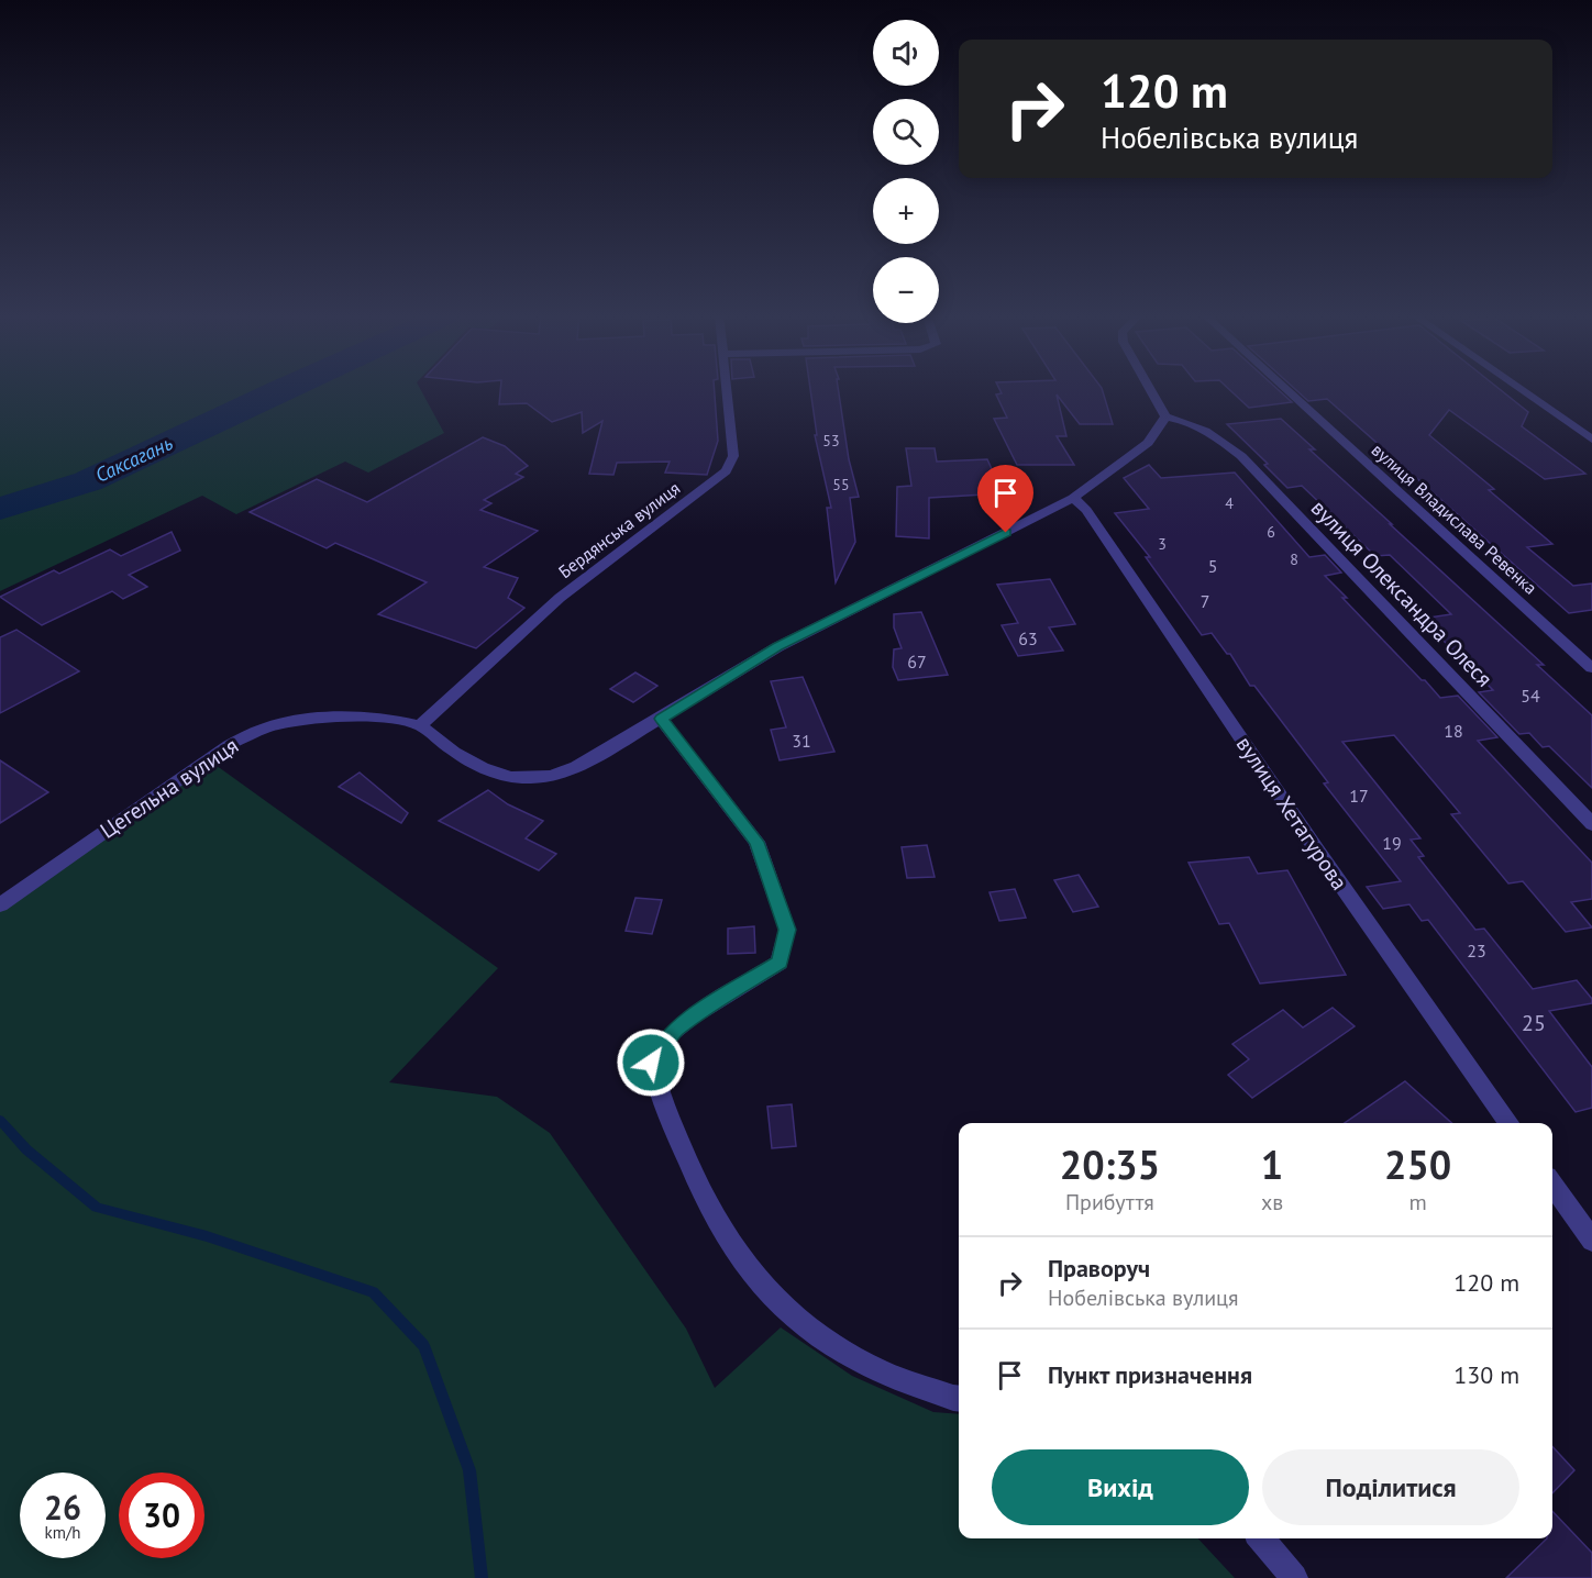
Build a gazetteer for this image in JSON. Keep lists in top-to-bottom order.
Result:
{
  "streets": {
    "street": [
      "вулиця Владислава Ревенка",
      "Бердянська вулиця",
      "вулиця Олександра Олеся",
      "Цегельна вулиця",
      "вулиця Хетагурова"
    ]
  },
  "crossings": [
    ["Бердянська вулиця", "Цегельна вулиця"],
    ["вулиця Олександра Олеся", "Цегельна вулиця"],
    ["Цегельна вулиця", "вулиця Хетагурова"]
  ],
  "water": ["Саксагань"],
  "house_numbers": [
    "53",
    "55",
    "4",
    "6",
    "3",
    "8",
    "5",
    "7",
    "63",
    "67",
    "54",
    "18",
    "31",
    "17",
    "19",
    "23",
    "25"
  ],
  "page": {
    "map_buttons": ["+", "−"],
    "turn": ["120 m", "Нобелівська вулиця"],
    "eta": [
      "20:35",
      "Прибуття",
      "1",
      "хв",
      "250",
      "m"
    ],
    "list": [
      {
        "name": "Праворуч",
        "note": "Нобелівська вулиця",
        "value": "120 m"
      },
      {
        "name": "Пункт призначення",
        "value": "130 m"
      }
    ],
    "buttons": ["Вихід", "Поділитися"],
    "speed": "26 km/h",
    "limit": "30"
  }
}
